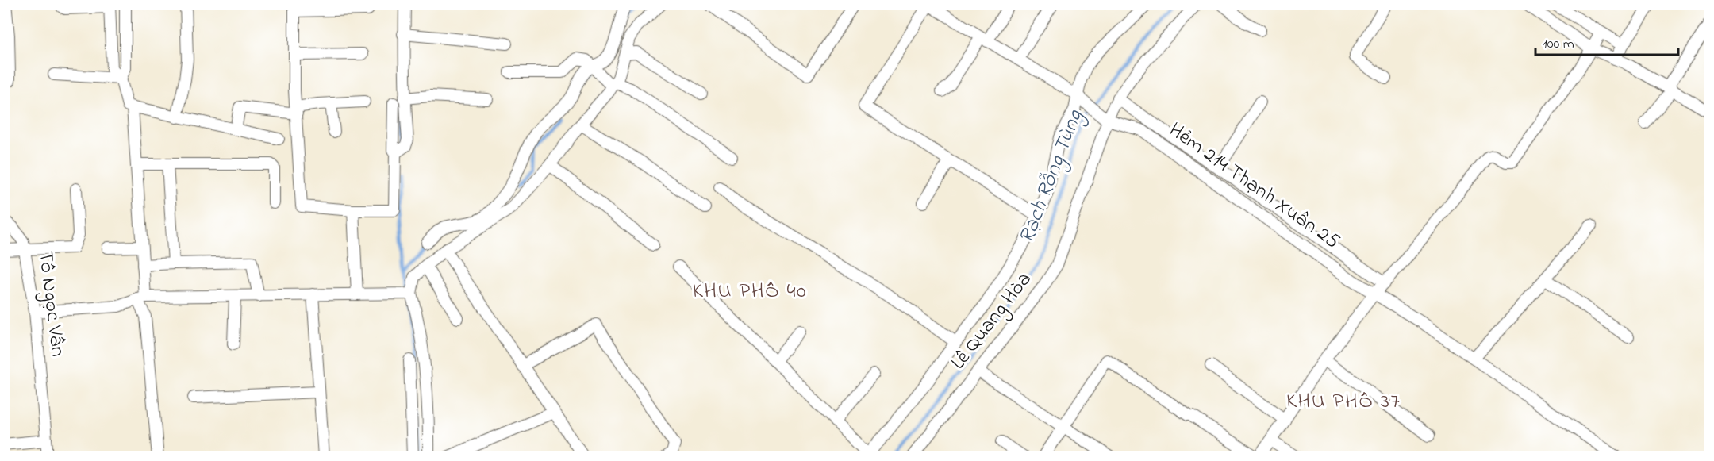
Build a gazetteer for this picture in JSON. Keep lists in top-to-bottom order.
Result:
{
  "streets": {
    "street": ["Hẻm 214 Thạnh Xuân 25", "Tô Ngọc Vân", "Lê Quang Hòa"]
  },
  "crossings": [
    ["Hẻm 214 Thạnh Xuân 25", "Lê Quang Hòa"]
  ],
  "districts": ["KHU PHỐ 40", "KHU PHỐ 37"],
  "water": ["Rạch Rỗng Tùng"],
  "scale_bar": "100 m"
}
